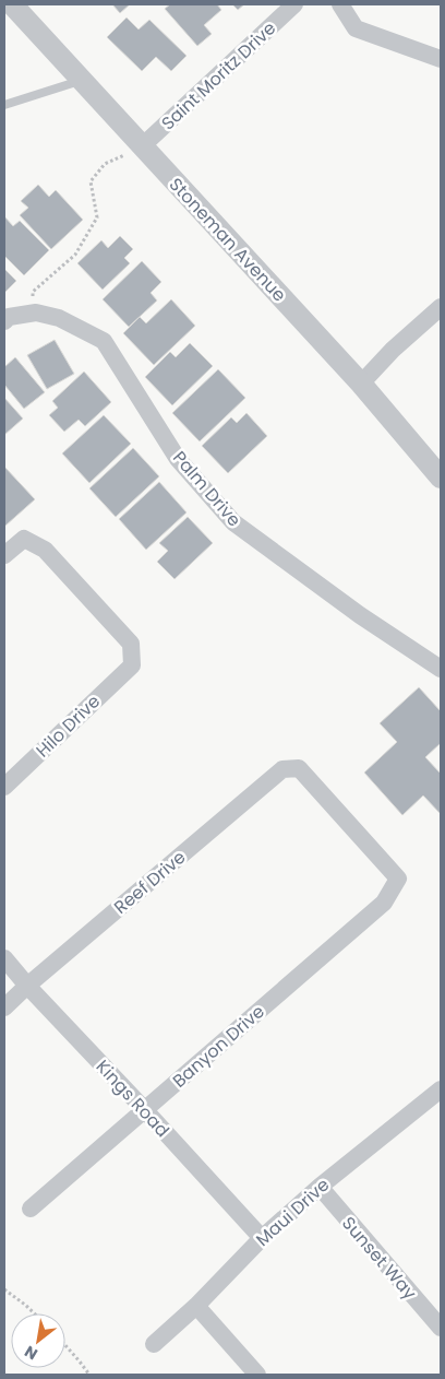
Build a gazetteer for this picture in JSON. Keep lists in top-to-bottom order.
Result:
{
  "streets": {
    "street": [
      "Saint Moritz Drive",
      "Stoneman Avenue",
      "Palm Drive",
      "Hilo Drive",
      "Reef Drive",
      "Banyon Drive",
      "Kings Road",
      "Maui Drive",
      "Sunset Way"
    ]
  },
  "crossings": [
    ["Saint Moritz Drive", "Stoneman Avenue"],
    ["Reef Drive", "Banyon Drive"],
    ["Reef Drive", "Kings Road"],
    ["Banyon Drive", "Kings Road"],
    ["Kings Road", "Maui Drive"],
    ["Maui Drive", "Sunset Way"]
  ],
  "north": "bottom left"
}
